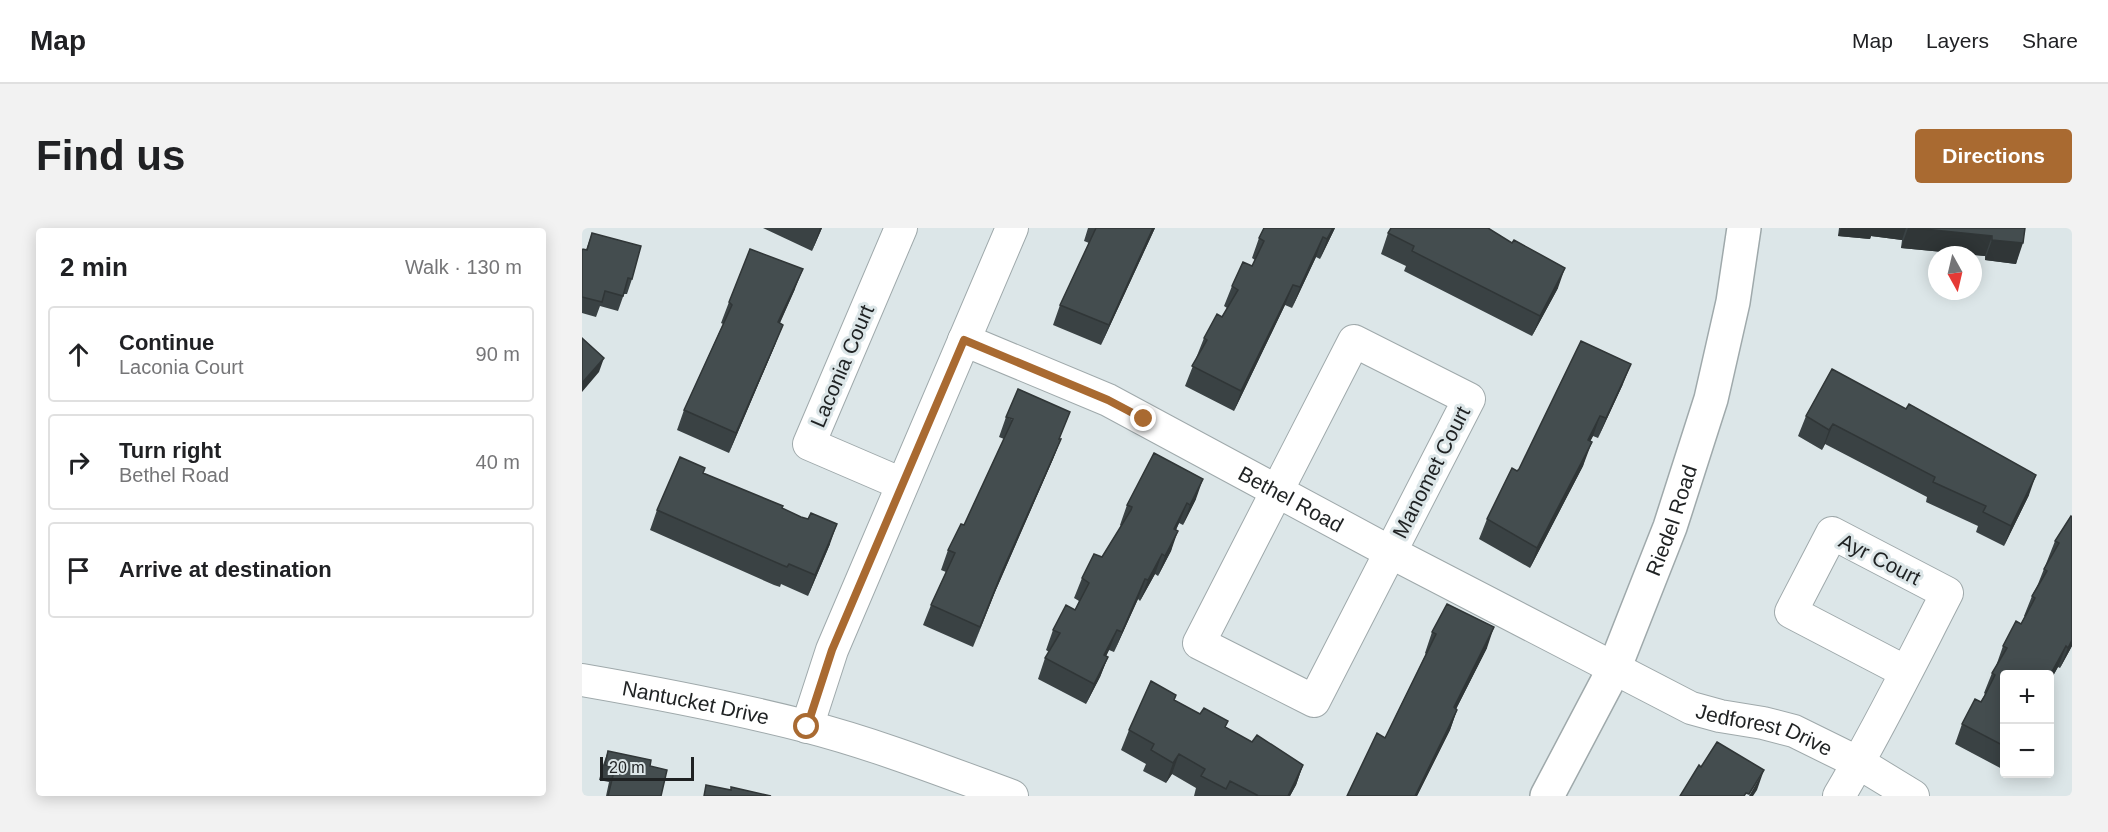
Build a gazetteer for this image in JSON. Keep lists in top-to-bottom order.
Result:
{
  "streets": {
    "street": [
      "Laconia Court",
      "Manomet Court",
      "Bethel Road",
      "Riedel Road",
      "Ayr Court",
      "Nantucket Drive",
      "Jedforest Drive"
    ]
  },
  "crossings": [
    ["Manomet Court", "Bethel Road"],
    ["Bethel Road", "Riedel Road"],
    ["Bethel Road", "Jedforest Drive"],
    ["Riedel Road", "Jedforest Drive"],
    ["Ayr Court", "Jedforest Drive"]
  ],
  "scale_bar": "20 m",
  "north": "bottom",
  "page": {
    "header": "Map",
    "nav": ["Map", "Layers", "Share"],
    "buttons": "Directions",
    "title": "Find us",
    "heading": ["2 min", "Walk · 130 m"],
    "list": [
      ["Continue", "Laconia Court", "90 m"],
      ["Turn right", "Bethel Road", "40 m"],
      "Arrive at destination"
    ],
    "map_buttons": ["+", "−"],
    "scale": "20 m"
  }
}
